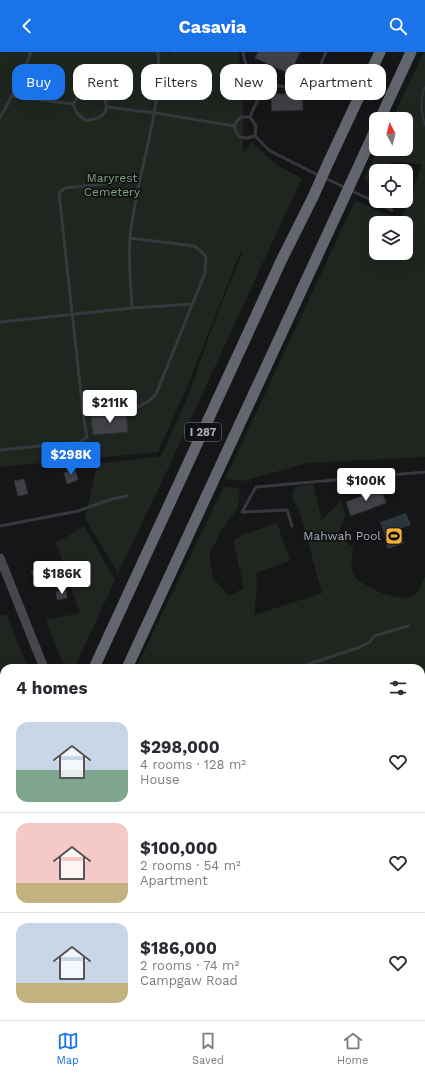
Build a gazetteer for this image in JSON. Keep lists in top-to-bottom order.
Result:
{
  "streets": {
    "highway": ["I 287"]
  },
  "parks": ["Maryrest Cemetery"],
  "places": {
    "sports": ["Mahwah Pool"]
  },
  "north": "top",
  "page": {
    "header": "Casavia",
    "chip": [
      "Buy",
      "Rent",
      "Filters",
      "New",
      "Apartment"
    ],
    "price": [
      "$211K",
      "$298K",
      "$100K",
      "$186K"
    ],
    "heading": "4 homes",
    "list": [
      {
        "name": "$298,000",
        "note": "4 rooms · 128 m² · House"
      },
      {
        "name": "$100,000",
        "note": "2 rooms · 54 m² · Apartment"
      },
      {
        "name": "$186,000",
        "note": "2 rooms · 74 m² · Campgaw Road"
      }
    ],
    "tabs": ["Map", "Saved", "Home"]
  }
}
